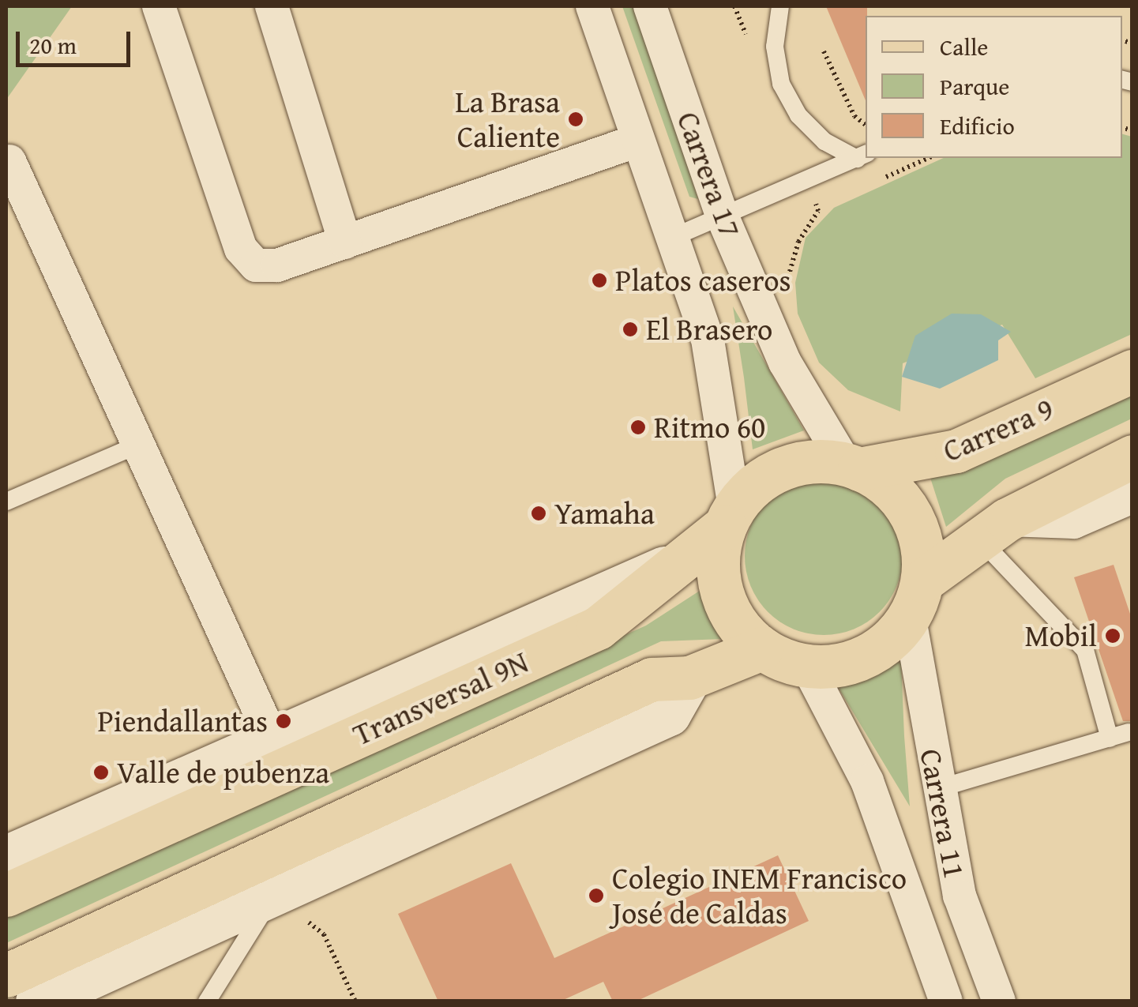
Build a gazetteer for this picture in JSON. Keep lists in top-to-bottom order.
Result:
{
  "streets": {
    "main road": ["Carrera 9", "Transversal 9N"],
    "street": ["Carrera 17", "Carrera 11"]
  },
  "crossings": [
    ["Carrera 17", "Carrera 9"],
    ["Carrera 17", "Transversal 9N"],
    ["Carrera 17", "Carrera 11"],
    ["Carrera 9", "Transversal 9N"],
    ["Carrera 9", "Carrera 11"],
    ["Transversal 9N", "Carrera 11"]
  ],
  "places": [
    "La Brasa Caliente",
    "Platos caseros",
    "El Brasero",
    "Ritmo 60",
    "Yamaha",
    "Mobil",
    "Piendallantas",
    "Valle de pubenza",
    "Colegio INEM Francisco José de Caldas"
  ],
  "legend": ["Calle", "Parque", "Edificio"],
  "scale_bar": "20 m"
}
